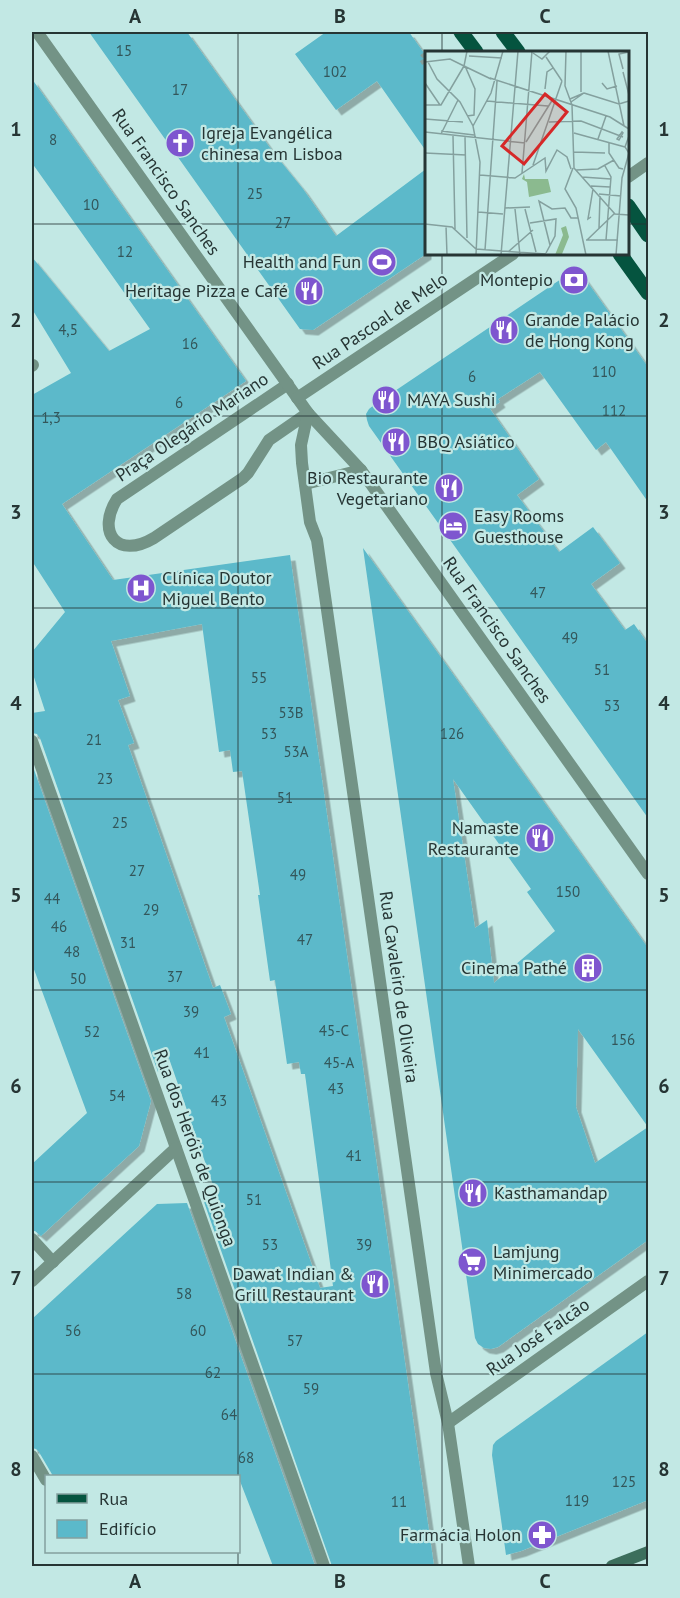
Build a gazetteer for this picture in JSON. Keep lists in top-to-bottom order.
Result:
{
  "streets": {
    "street": [
      "Rua Francisco Sanches",
      "Rua Pascoal de Melo",
      "Praça Olegário Mariano",
      "Rua Cavaleiro de Oliveira",
      "Rua dos Heróis de Quionga",
      "Rua José Falcão"
    ]
  },
  "crossings": [
    ["Rua Francisco Sanches", "Rua Pascoal de Melo"],
    ["Rua Francisco Sanches", "Praça Olegário Mariano"],
    ["Rua Francisco Sanches", "Rua Cavaleiro de Oliveira"],
    ["Praça Olegário Mariano", "Rua Cavaleiro de Oliveira"],
    ["Rua Cavaleiro de Oliveira", "Rua José Falcão"]
  ],
  "places": {
    "church": ["Igreja Evangélica chinesa em Lisboa"],
    "sports": ["Health and Fun"],
    "bank": ["Montepio"],
    "restaurant": [
      "Heritage Pizza e Café",
      "Grande Palácio de Hong Kong",
      "MAYA Sushi",
      "BBQ Asiático",
      "Bio Restaurante Vegetariano",
      "Namaste Restaurante",
      "Kasthamandap",
      "Dawat Indian & Grill Restaurant"
    ],
    "hotel": ["Easy Rooms Guesthouse"],
    "hospital": ["Clínica Doutor Miguel Bento"],
    "building": ["Cinema Pathé"],
    "supermarket": ["Lamjung Minimercado"],
    "pharmacy": ["Farmácia Holon"]
  },
  "house_numbers": [
    "15",
    "102",
    "17",
    "8",
    "25",
    "10",
    "27",
    "12",
    "4,5",
    "16",
    "110",
    "6",
    "6",
    "112",
    "1,3",
    "47",
    "49",
    "51",
    "55",
    "53",
    "53B",
    "53",
    "126",
    "21",
    "53A",
    "23",
    "51",
    "25",
    "27",
    "49",
    "150",
    "44",
    "29",
    "46",
    "47",
    "31",
    "48",
    "37",
    "50",
    "39",
    "45-C",
    "52",
    "156",
    "41",
    "45-A",
    "43",
    "54",
    "43",
    "41",
    "51",
    "53",
    "39",
    "58",
    "56",
    "60",
    "57",
    "62",
    "59",
    "64",
    "68",
    "125",
    "119",
    "11"
  ],
  "legend": ["Rua", "Edifício"],
  "grid": {
    "columns": ["A", "B", "C"],
    "rows": [
      "1",
      "2",
      "3",
      "4",
      "5",
      "6",
      "7",
      "8"
    ]
  }
}
